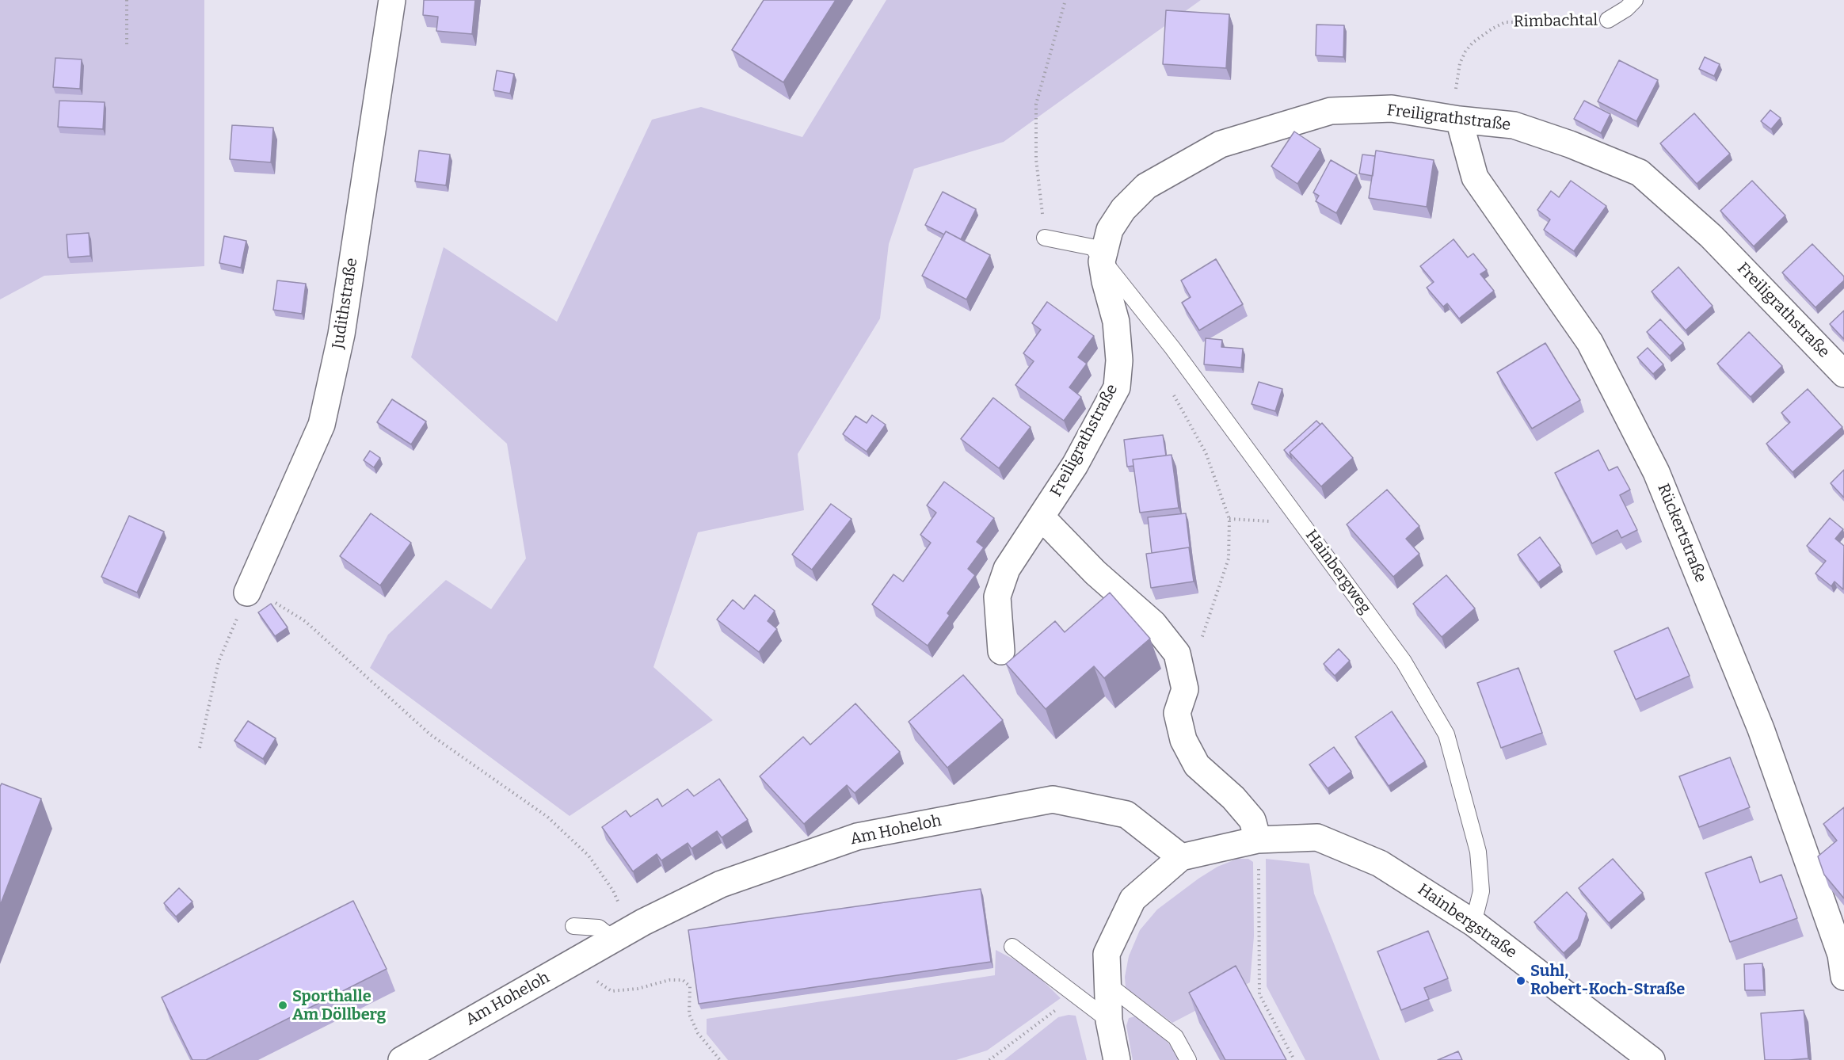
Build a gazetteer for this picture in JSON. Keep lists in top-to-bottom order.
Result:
{
  "streets": {
    "street": [
      "Freiligrathstraße",
      "Judithstraße",
      "Rückertstraße",
      "Am Hoheloh",
      "Hainbergstraße"
    ],
    "lane": ["Rimbachtal", "Hainbergweg"]
  },
  "crossings": [
    ["Rimbachtal", "Freiligrathstraße"],
    ["Rimbachtal", "Rückertstraße"],
    ["Freiligrathstraße", "Rückertstraße"],
    ["Freiligrathstraße", "Hainbergweg"],
    ["Hainbergweg", "Hainbergstraße"],
    ["Am Hoheloh", "Hainbergstraße"]
  ],
  "places": ["Suhl, Robert-Koch-Straße", "Sporthalle Am Döllberg"]
}
